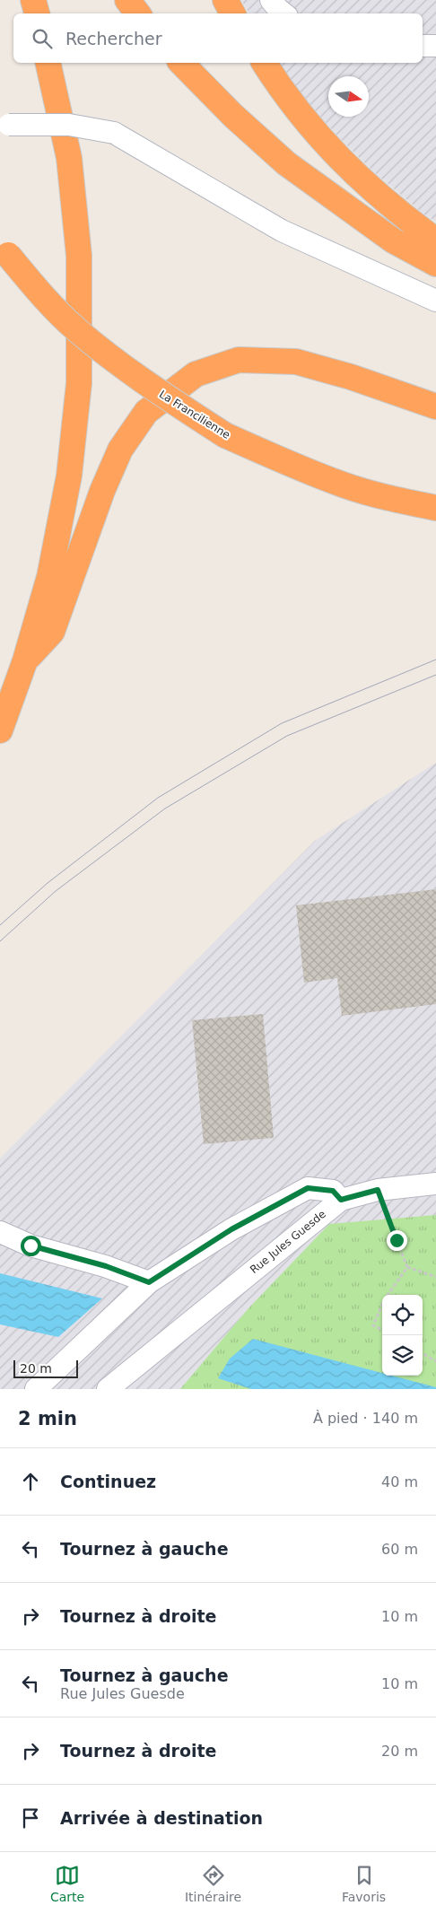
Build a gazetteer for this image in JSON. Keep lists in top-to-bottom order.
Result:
{
  "streets": {
    "highway": ["La Francilienne"],
    "street": ["Rue Jules Guesde"]
  },
  "scale_bar": "20 m",
  "north": "right",
  "page": {
    "search": "Rechercher",
    "scale": "20 m",
    "heading": ["2 min", "À pied · 140 m"],
    "list": [
      ["Continuez", "40 m"],
      ["Tournez à gauche", "60 m"],
      ["Tournez à droite", "10 m"],
      ["Tournez à gauche", "Rue Jules Guesde", "10 m"],
      ["Tournez à droite", "20 m"],
      "Arrivée à destination"
    ],
    "nav": ["Carte", "Itinéraire", "Favoris"]
  }
}
